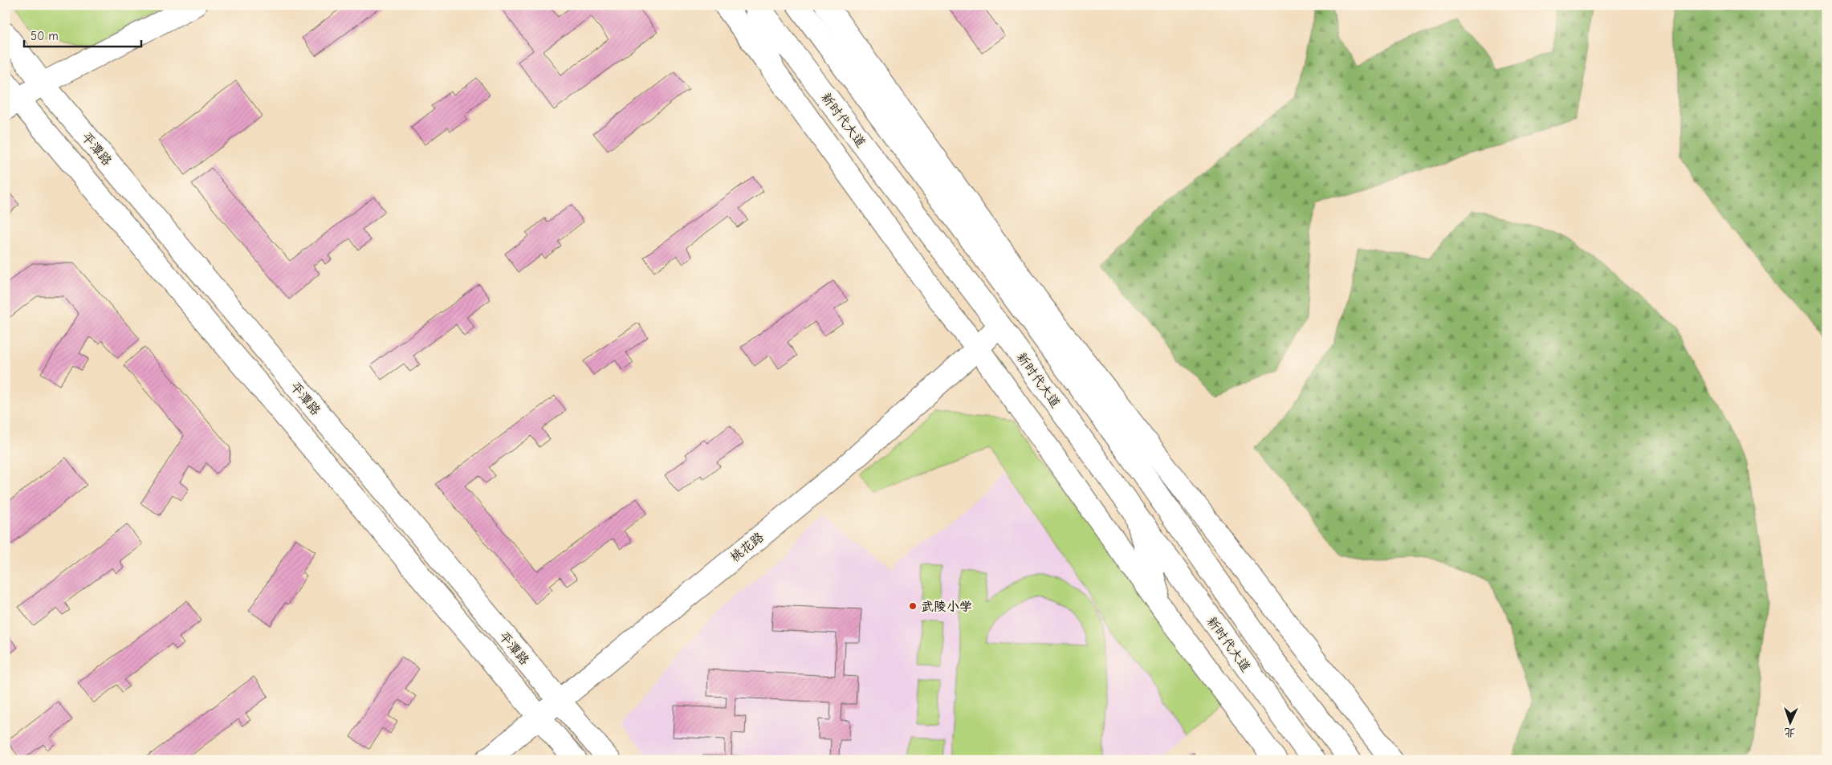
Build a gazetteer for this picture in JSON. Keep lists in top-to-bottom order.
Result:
{
  "streets": {
    "street": ["新时代大道", "平潭路", "桃花路"]
  },
  "crossings": [
    ["新时代大道", "桃花路"],
    ["平潭路", "桃花路"]
  ],
  "places": ["武陵小学"],
  "scale_bar": "50 m",
  "north": "bottom"
}
